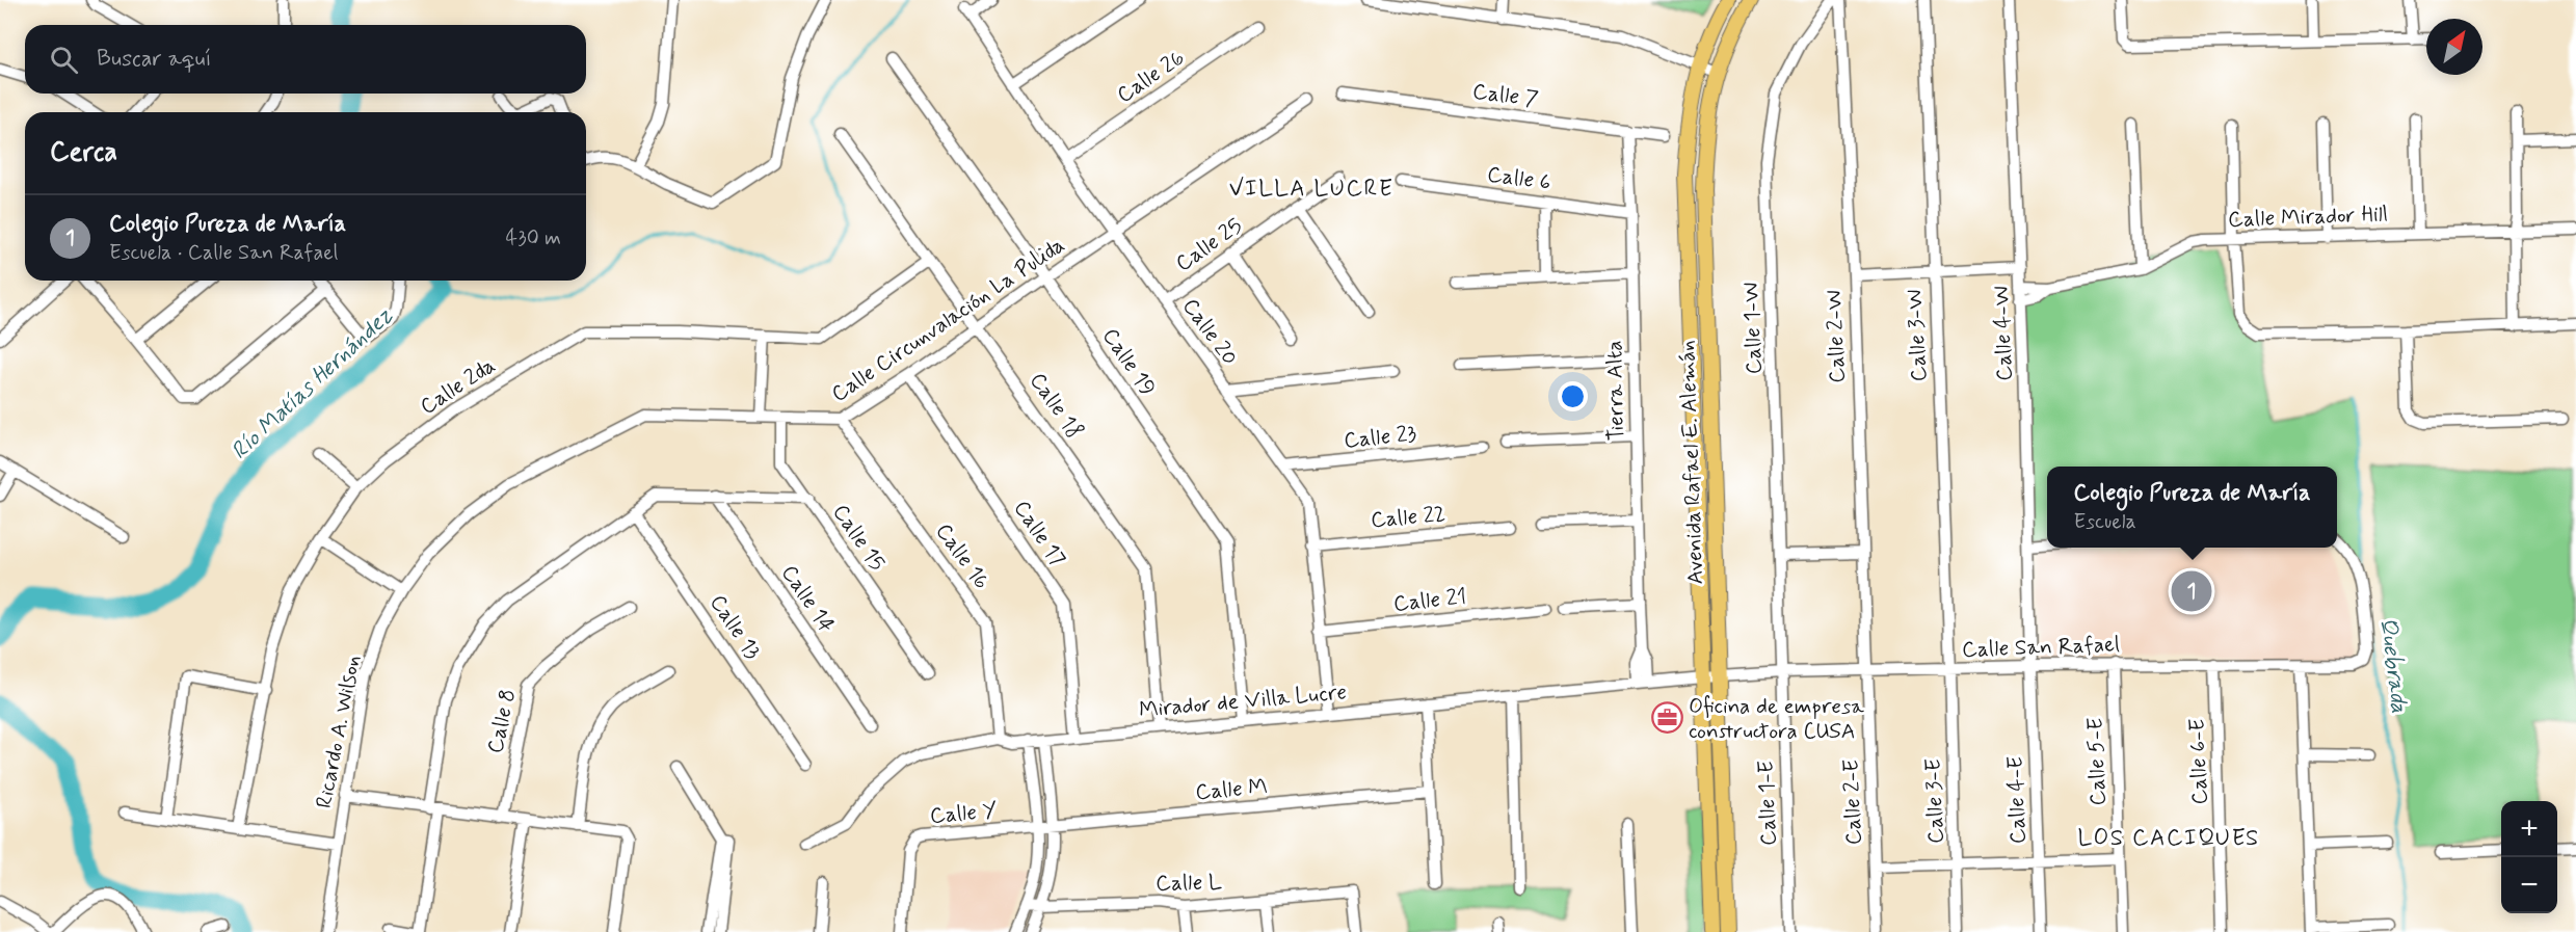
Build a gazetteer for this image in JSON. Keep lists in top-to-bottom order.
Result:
{
  "streets": {
    "main road": ["Avenida Rafael E. Alemán"],
    "street": [
      "Calle 26",
      "Calle 7",
      "Calle 6",
      "Calle Mirador Hill",
      "Calle 25",
      "Calle Circunvalación La Pulida",
      "Calle 1-W",
      "Calle 20",
      "Calle 4-W",
      "Calle 3-W",
      "Calle 2-W",
      "Calle 19",
      "Calle 2da",
      "Tierra Alta",
      "Calle 18",
      "Calle 23",
      "Calle 22",
      "Calle 17",
      "Calle 15",
      "Calle 16",
      "Calle 14",
      "Calle 21",
      "Calle 13",
      "Calle San Rafael",
      "Mirador de Villa Lucre",
      "Calle 8",
      "Ricardo A. Wilson",
      "Calle 5-E",
      "Calle 6-E",
      "Calle M",
      "Calle 4-E",
      "Calle 3-E",
      "Calle 2-E",
      "Calle 1-E",
      "Calle Y",
      "Calle L"
    ]
  },
  "crossings": [
    ["Calle 26", "Calle 20"],
    ["Calle 7", "Tierra Alta"],
    ["Calle 6", "Tierra Alta"],
    ["Calle Mirador Hill", "Calle 4-W"],
    ["Calle 25", "Calle 20"],
    ["Calle Circunvalación La Pulida", "Calle 20"],
    ["Calle Circunvalación La Pulida", "Calle 19"],
    ["Calle Circunvalación La Pulida", "Calle 18"],
    ["Calle Circunvalación La Pulida", "Calle 17"],
    ["Calle Circunvalación La Pulida", "Calle 15"],
    ["Calle Circunvalación La Pulida", "Calle 16"],
    ["Calle Circunvalación La Pulida", "Ricardo A. Wilson"],
    ["Calle 1-W", "Calle San Rafael"],
    ["Calle 1-W", "Calle 1-E"],
    ["Calle 20", "Calle 23"],
    ["Calle 20", "Calle 22"],
    ["Calle 20", "Calle 21"],
    ["Calle 20", "Mirador de Villa Lucre"],
    ["Calle 4-W", "Calle San Rafael"],
    ["Calle 4-W", "Calle 4-E"],
    ["Calle 3-W", "Calle San Rafael"],
    ["Calle 3-W", "Calle 3-E"],
    ["Calle 2-W", "Calle San Rafael"],
    ["Calle 2-W", "Calle 2-E"],
    ["Calle 19", "Mirador de Villa Lucre"],
    ["Calle 2da", "Calle 18"],
    ["Tierra Alta", "Mirador de Villa Lucre"],
    ["Calle 18", "Mirador de Villa Lucre"],
    ["Avenida Rafael E. Alemán", "Calle San Rafael"],
    ["Avenida Rafael E. Alemán", "Mirador de Villa Lucre"],
    ["Calle 17", "Mirador de Villa Lucre"],
    ["Calle 16", "Mirador de Villa Lucre"],
    ["Calle San Rafael", "Mirador de Villa Lucre"],
    ["Calle San Rafael", "Calle 5-E"],
    ["Calle San Rafael", "Calle 6-E"],
    ["Calle San Rafael", "Calle 4-E"],
    ["Calle San Rafael", "Calle 3-E"],
    ["Calle San Rafael", "Calle 2-E"],
    ["Calle San Rafael", "Calle 1-E"],
    ["Calle M", "Calle Y"]
  ],
  "districts": ["VILLA LUCRE", "LOS CACIQUES"],
  "water": ["Río Matías Hernández", "Quebrada"],
  "places": {
    "office": ["Oficina de empresa constructora CUSA"]
  },
  "north": "top right",
  "page": {
    "search": "Buscar aquí",
    "heading": "Cerca",
    "list": [
      {
        "mark": "1",
        "name": "Colegio Pureza de María",
        "note": "Escuela · Calle San Rafael",
        "value": "430 m"
      }
    ],
    "popup": ["Colegio Pureza de María", "Escuela"],
    "pins": "1",
    "map_buttons": ["+", "−"]
  }
}
